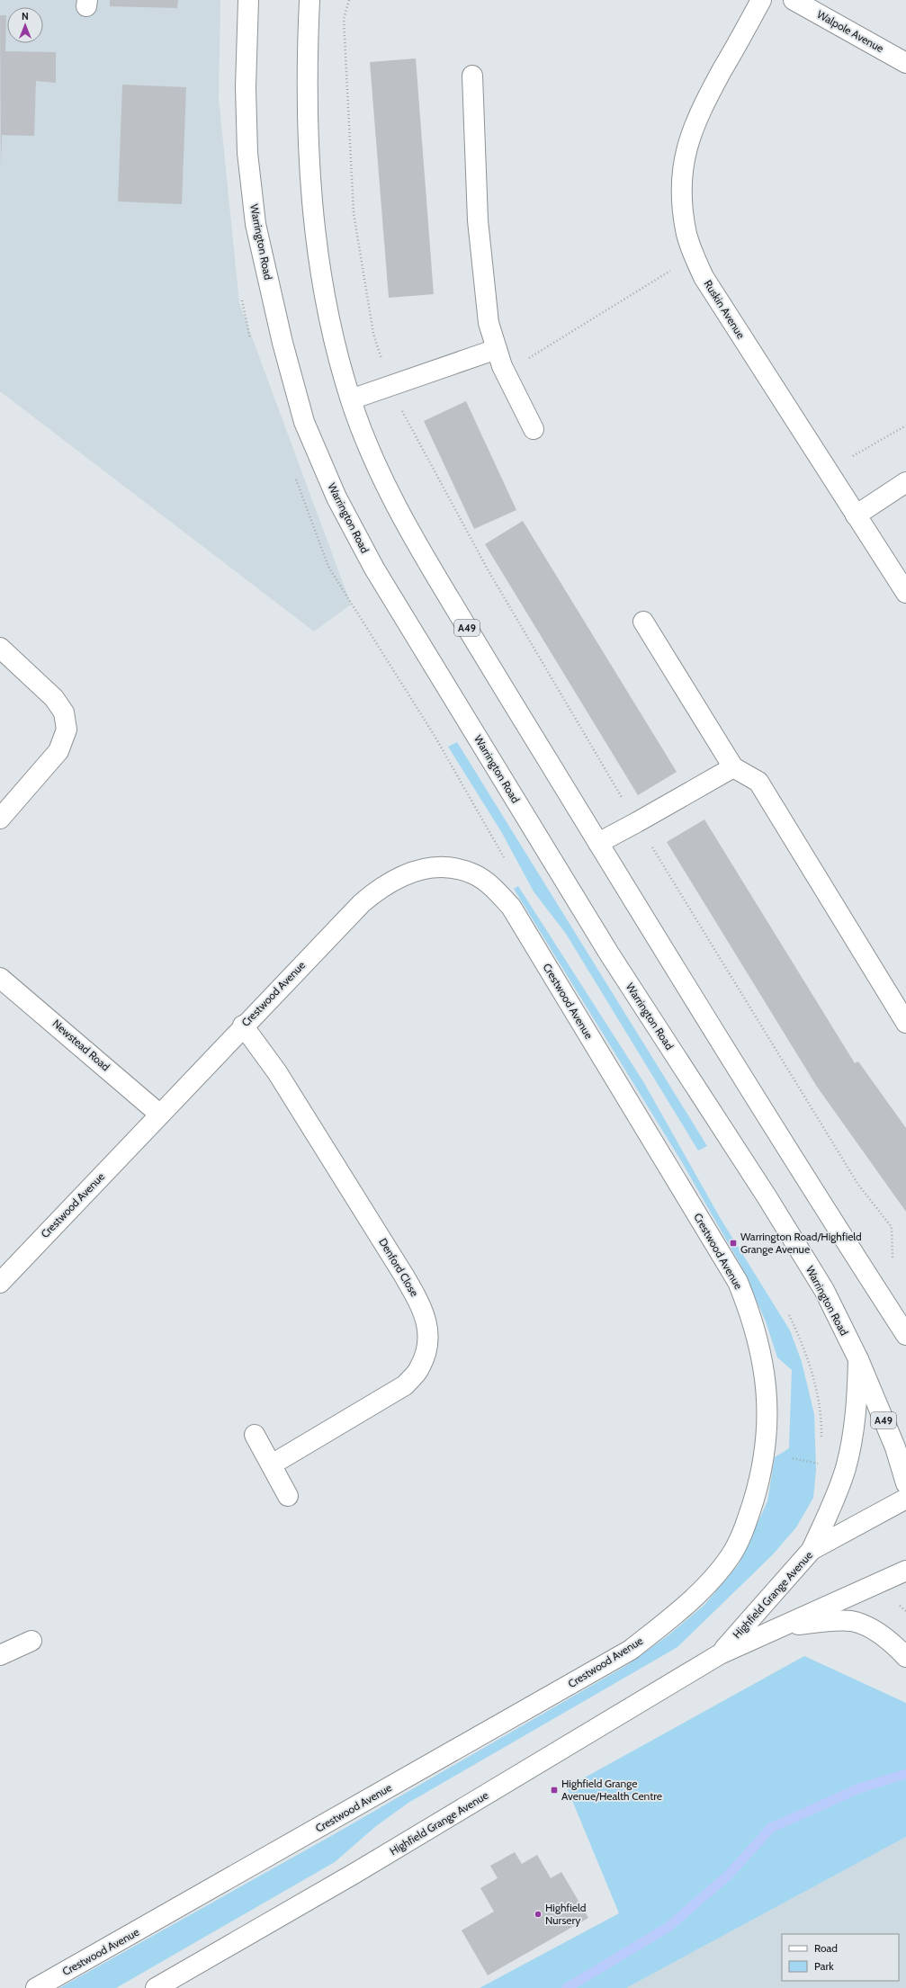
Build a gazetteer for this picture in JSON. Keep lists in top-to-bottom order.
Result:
{
  "streets": {
    "main road": [
      "Walpole Avenue",
      "Warrington Road",
      "Ruskin Avenue",
      "A49",
      "Crestwood Avenue",
      "Newstead Road",
      "Denford Close",
      "Highfield Grange Avenue"
    ]
  },
  "crossings": [
    ["Crestwood Avenue", "Newstead Road"],
    ["Crestwood Avenue", "Denford Close"]
  ],
  "places": {
    "transit": ["Warrington Road/Highfield Grange Avenue", "Highfield Grange Avenue/Health Centre"],
    "other": ["Highfield Nursery"]
  },
  "legend": ["Road", "Park"],
  "north": "top"
}
